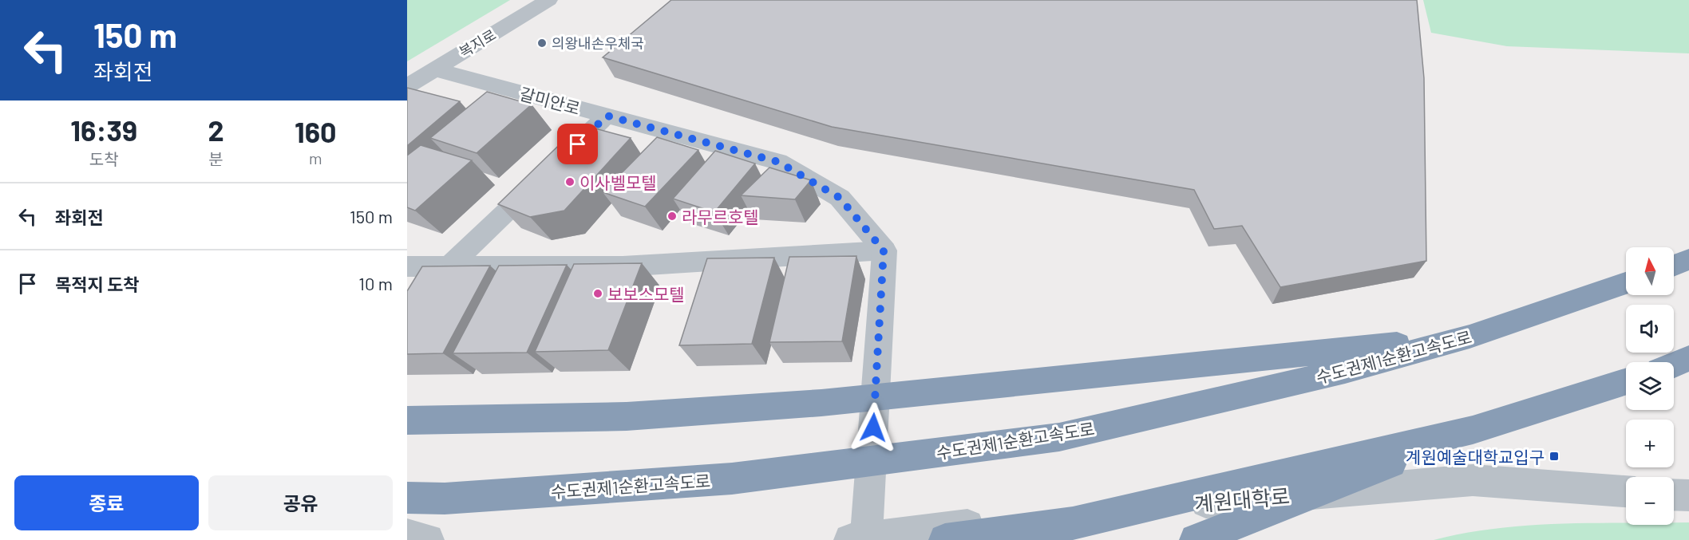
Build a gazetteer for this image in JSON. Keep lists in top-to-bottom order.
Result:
{
  "streets": {
    "highway": ["수도권제1순환고속도로"],
    "street": ["복지로", "갈미안로", "계원대학로"]
  },
  "crossings": [
    ["복지로", "갈미안로"]
  ],
  "places": {
    "other": [
      "의왕내손우체국",
      "이사벨모텔",
      "라무르호텔",
      "보보스모텔"
    ],
    "transit": ["계원예술대학교입구"]
  },
  "north": "top",
  "page": {
    "turn": ["150 m", "좌회전"],
    "eta": [
      "16:39",
      "도착",
      "2",
      "분",
      "160",
      "m"
    ],
    "list": [
      {
        "name": "좌회전",
        "value": "150 m"
      },
      {
        "name": "목적지 도착",
        "value": "10 m"
      }
    ],
    "map_buttons": ["+", "−"],
    "buttons": ["종료", "공유"]
  }
}
